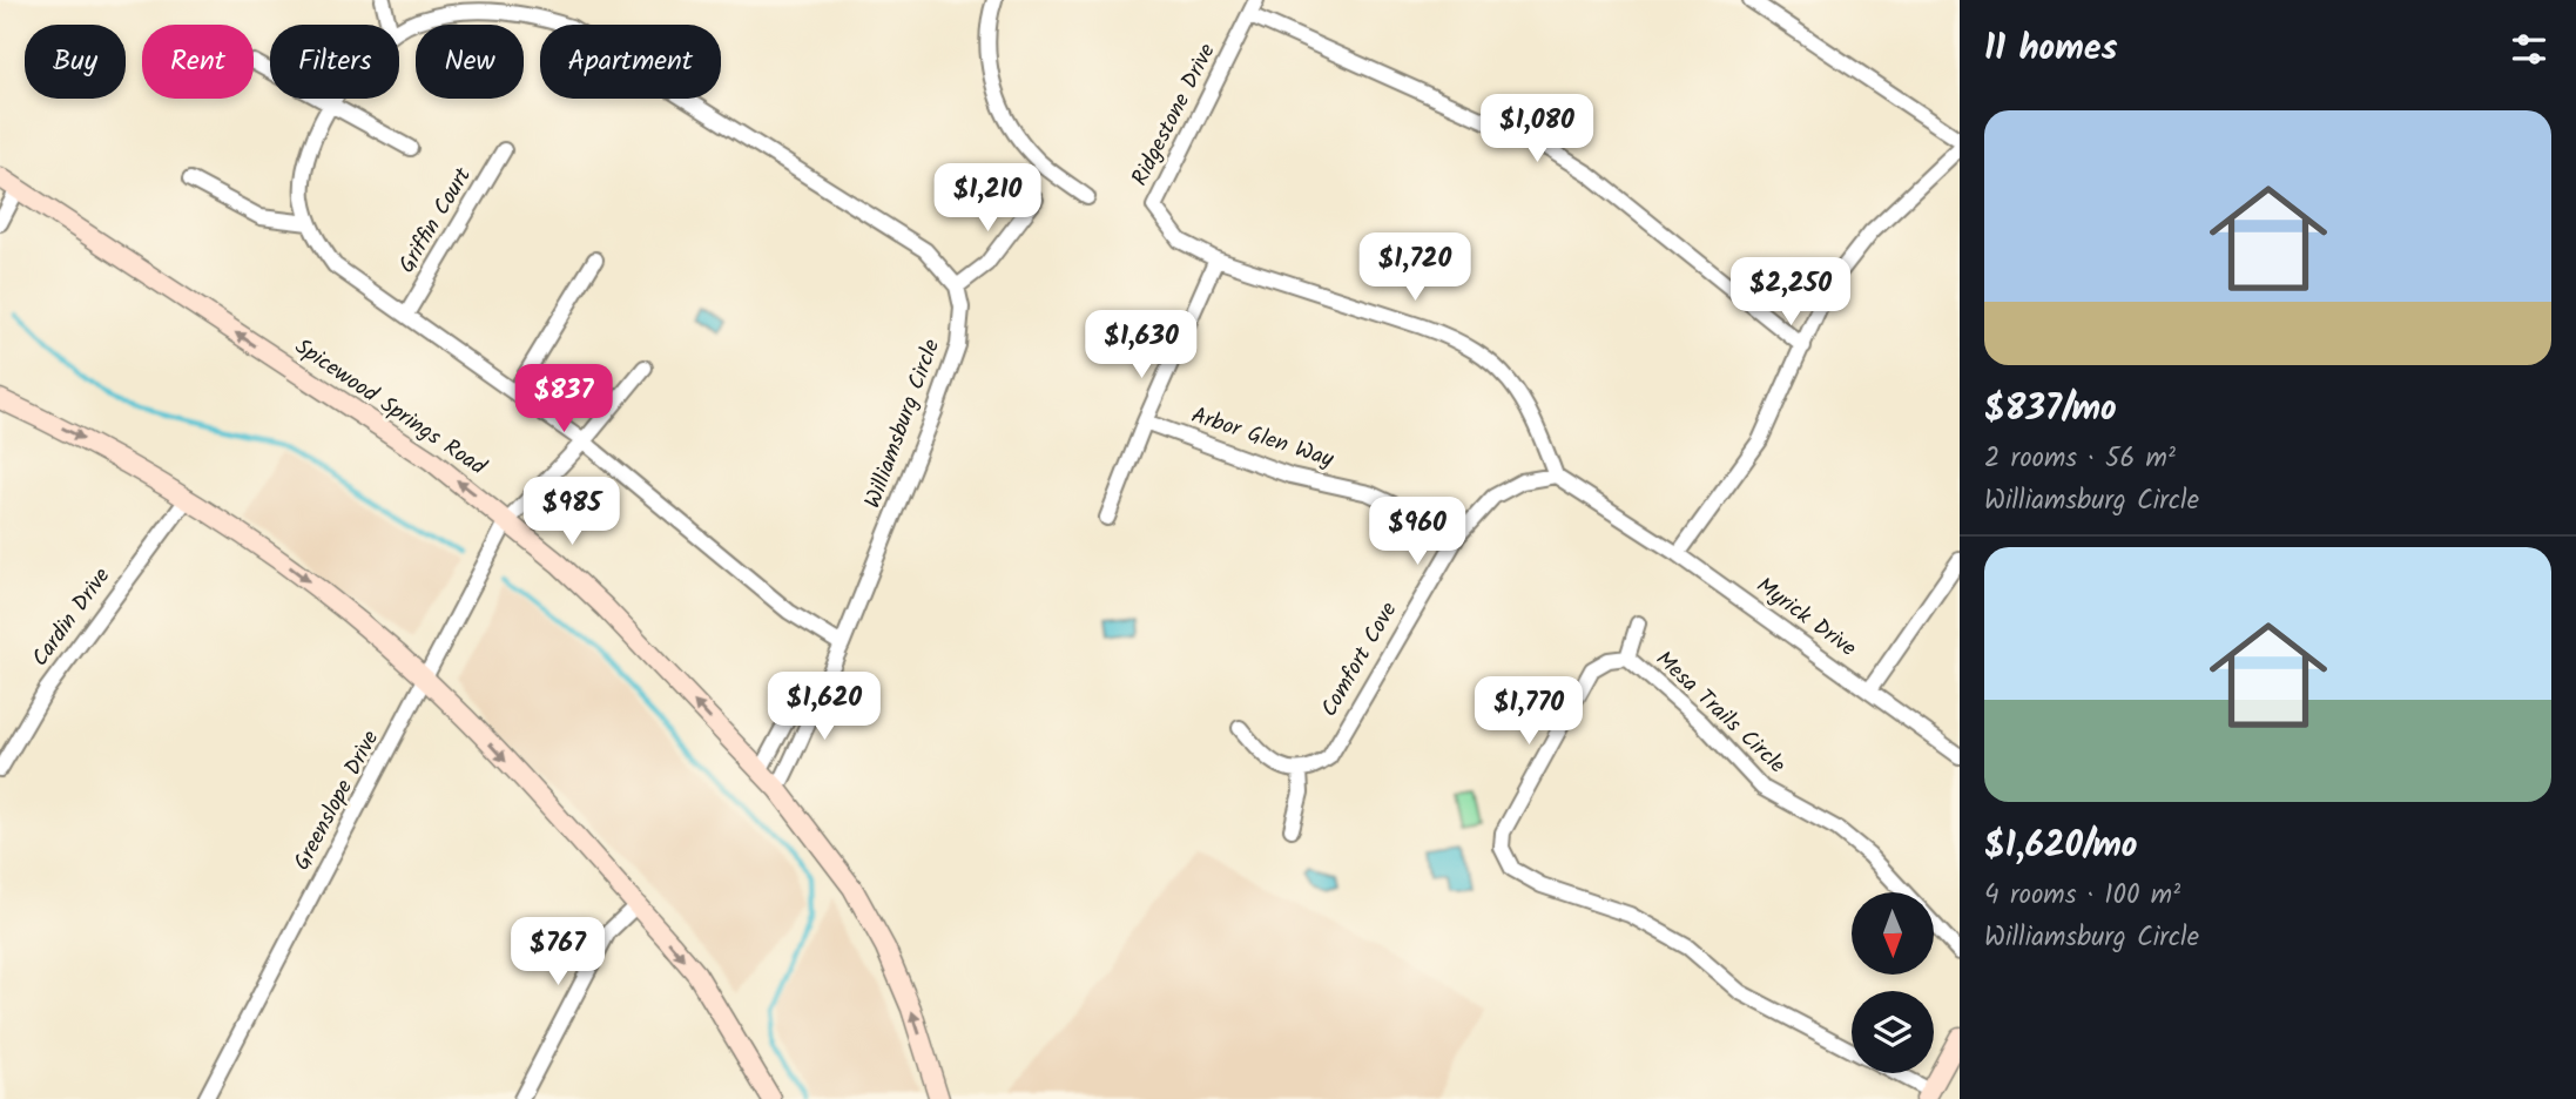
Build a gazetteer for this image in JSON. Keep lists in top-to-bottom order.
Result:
{
  "streets": {
    "main road": ["Spicewood Springs Road"],
    "street": [
      "Ridgestone Drive",
      "Griffin Court",
      "Williamsburg Circle",
      "Arbor Glen Way",
      "Cardin Drive",
      "Myrick Drive",
      "Comfort Cove",
      "Mesa Trails Circle",
      "Greenslope Drive"
    ]
  },
  "crossings": [
    ["Spicewood Springs Road", "Williamsburg Circle"],
    ["Spicewood Springs Road", "Greenslope Drive"],
    ["Arbor Glen Way", "Comfort Cove"],
    ["Myrick Drive", "Comfort Cove"]
  ],
  "one_way": ["Spicewood Springs Road"],
  "north": "bottom",
  "page": {
    "heading": "11 homes",
    "chip": [
      "Buy",
      "Rent",
      "Filters",
      "New",
      "Apartment"
    ],
    "price": [
      "$1,080",
      "$1,210",
      "$1,720",
      "$2,250",
      "$1,630",
      "$837",
      "$985",
      "$960",
      "$1,620",
      "$1,770",
      "$767"
    ],
    "list": [
      {
        "name": "$837/mo",
        "note": "2 rooms · 56 m² · Williamsburg Circle"
      },
      {
        "name": "$1,620/mo",
        "note": "4 rooms · 100 m² · Williamsburg Circle"
      }
    ]
  }
}
